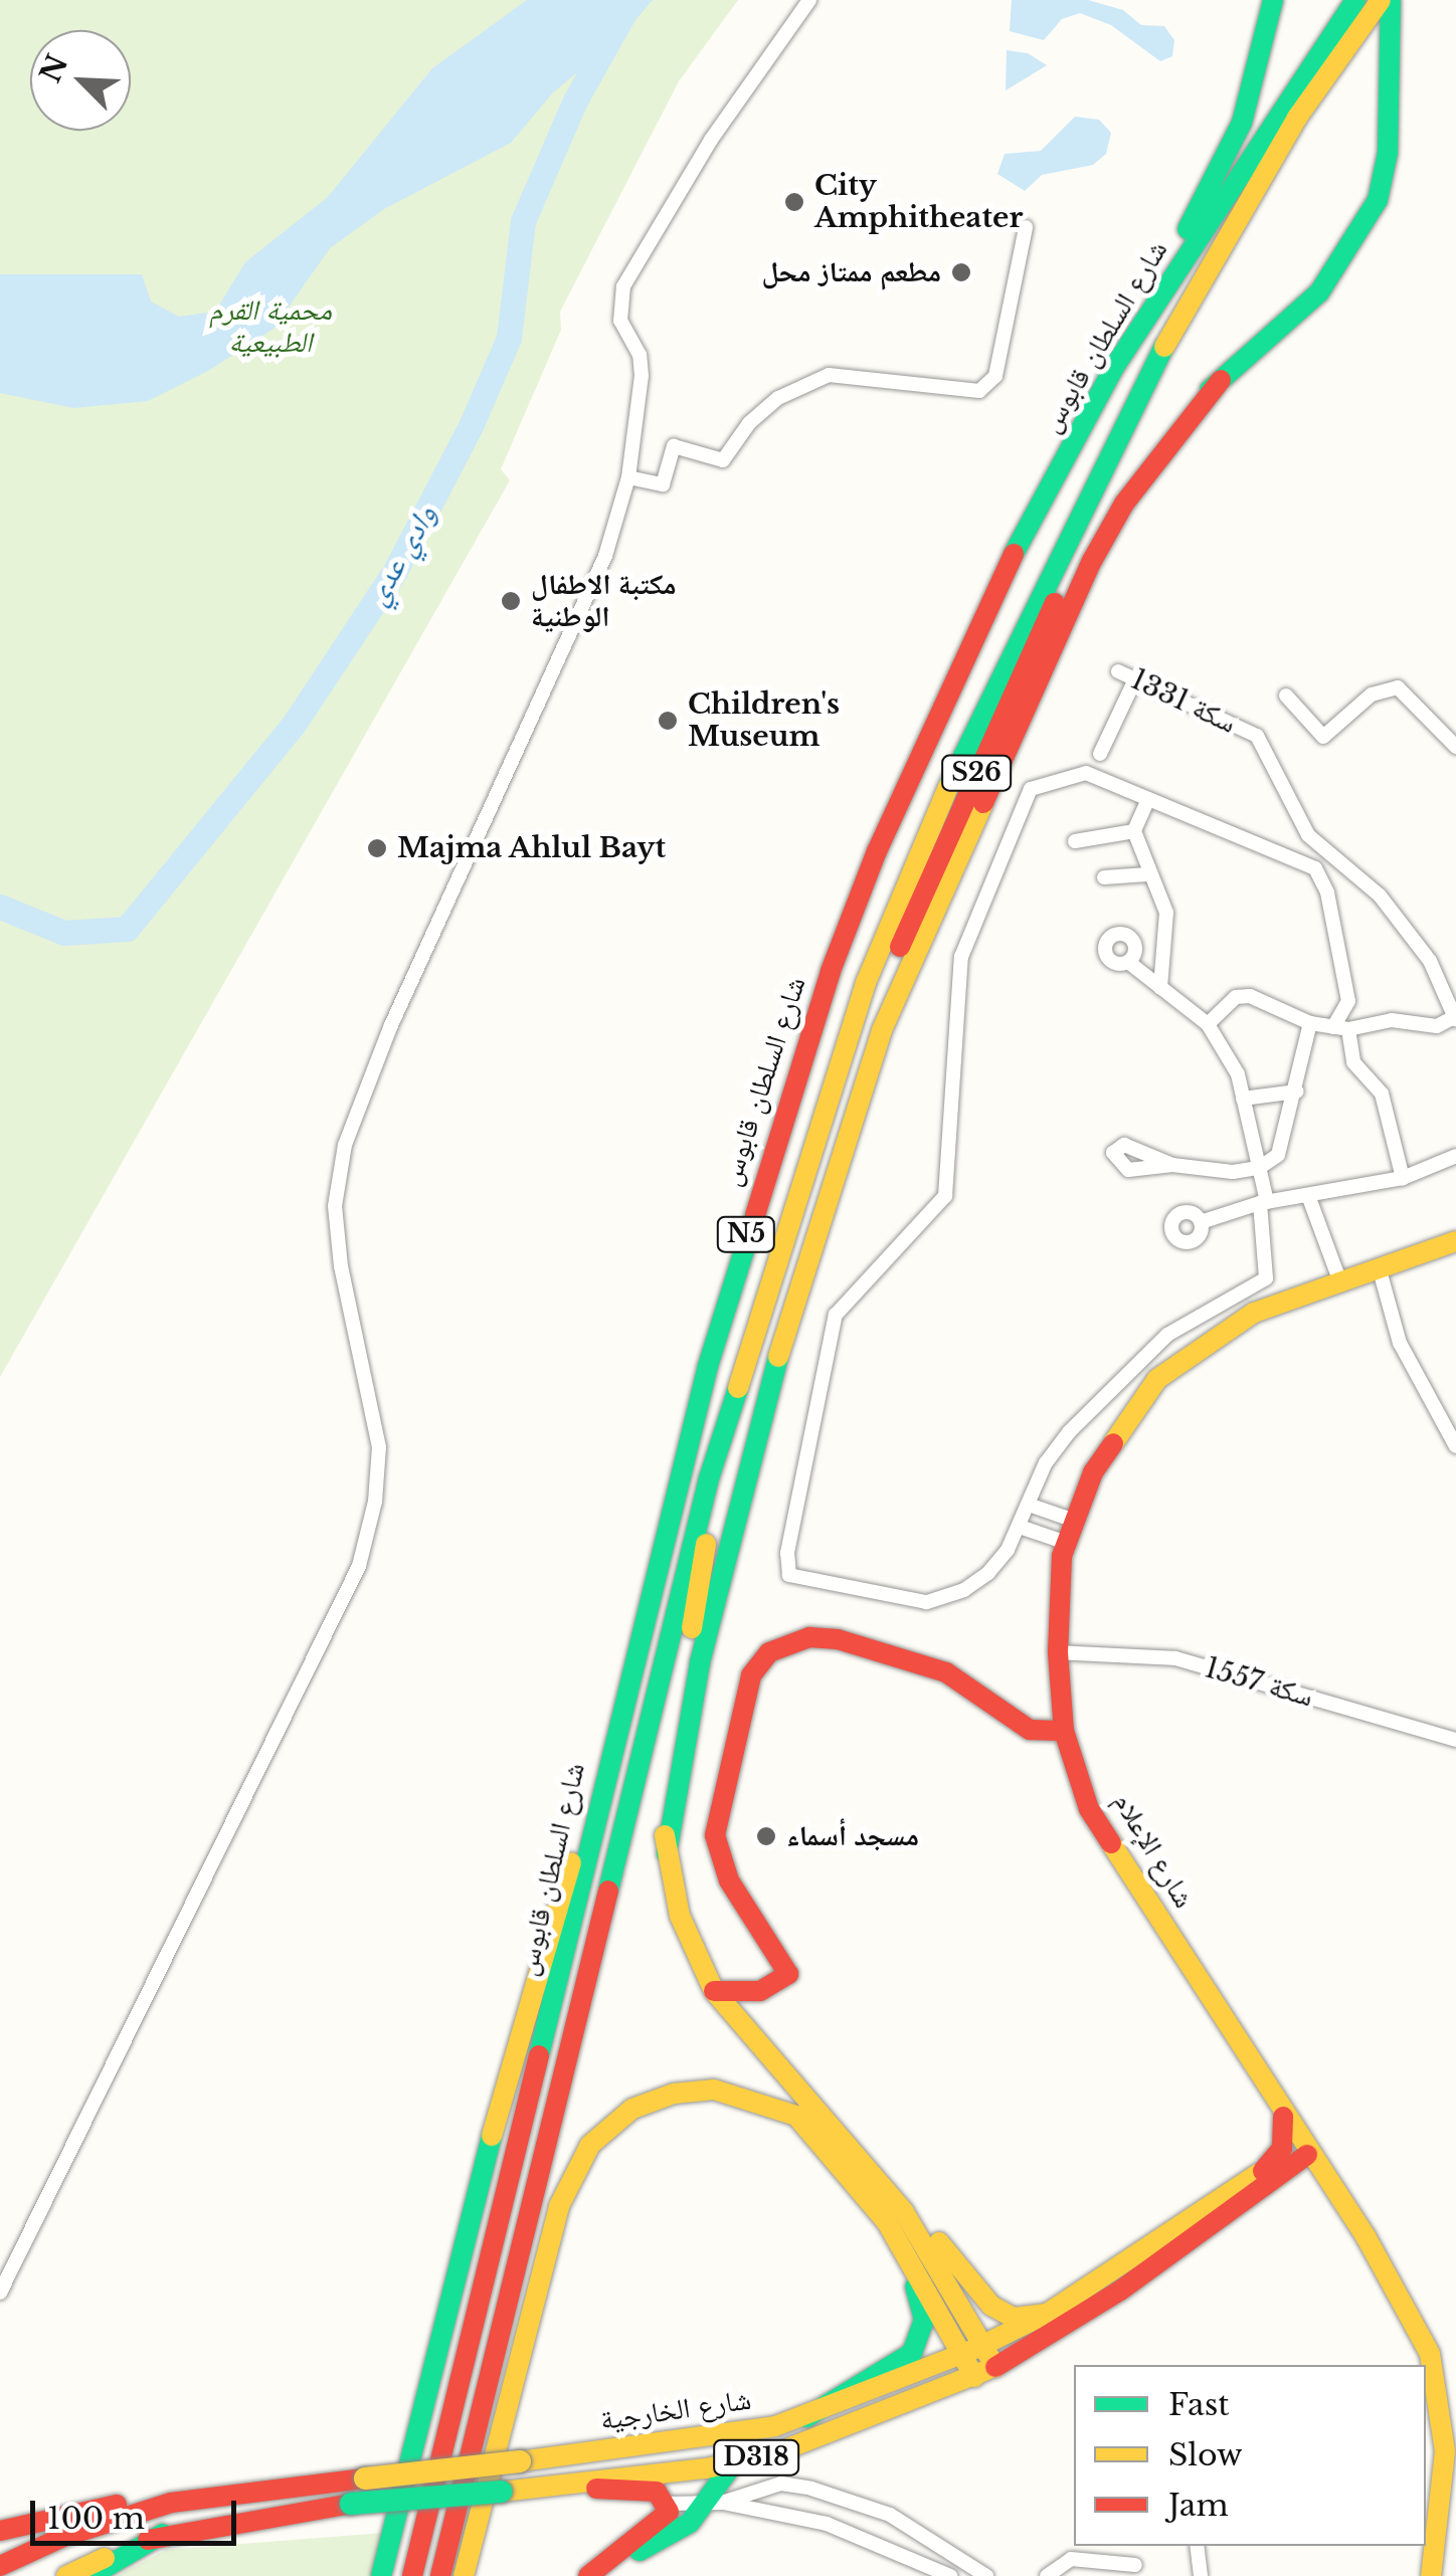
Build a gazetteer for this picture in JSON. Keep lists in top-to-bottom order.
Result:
{
  "streets": {
    "main road": [
      "شارع السلطان قابوس",
      "S26",
      "N5",
      "شارع الإعلام",
      "شارع الخارجية",
      "D318"
    ],
    "street": ["سكة 1331", "سكة 1557"]
  },
  "crossings": [
    ["شارع السلطان قابوس", "S26"],
    ["سكة 1557", "شارع الإعلام"],
    ["شارع الإعلام", "شارع الخارجية"]
  ],
  "water": ["وادي عدي"],
  "parks": ["محمية القرم الطبيعية"],
  "places": [
    "City Amphitheater",
    "مطعم ممتاز محل",
    "مكتبة الاطفال الوطنية",
    "Children's Museum",
    "Majma Ahlul Bayt",
    "مسجد أسماء"
  ],
  "legend": ["Fast", "Slow", "Jam"],
  "scale_bar": "100 m",
  "north": "top left"
}
